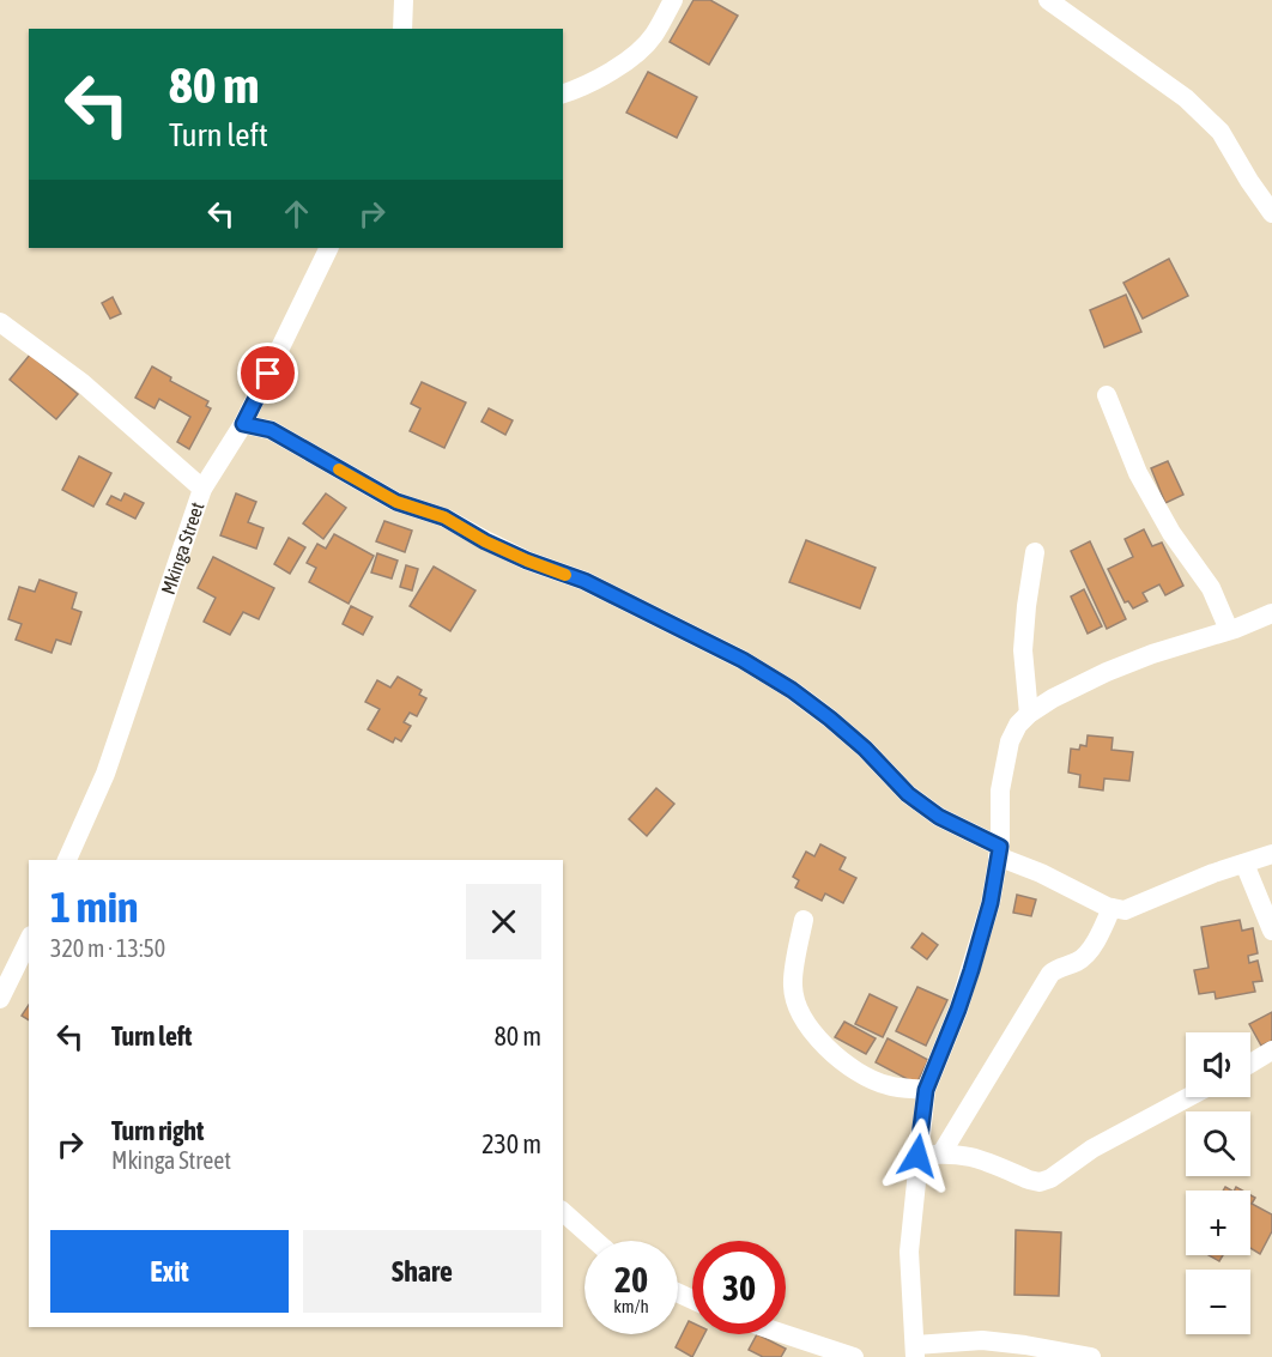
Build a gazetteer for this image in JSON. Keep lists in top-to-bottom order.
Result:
{
  "streets": {
    "street": ["Mkinga Street"]
  },
  "page": {
    "turn": ["80 m", "Turn left"],
    "heading": ["1 min", "320 m · 13:50"],
    "list": [
      {
        "name": "Turn left",
        "value": "80 m"
      },
      {
        "name": "Turn right",
        "note": "Mkinga Street",
        "value": "230 m"
      }
    ],
    "map_buttons": ["+", "−"],
    "buttons": ["Exit", "Share"],
    "speed": "20 km/h",
    "limit": "30"
  }
}
